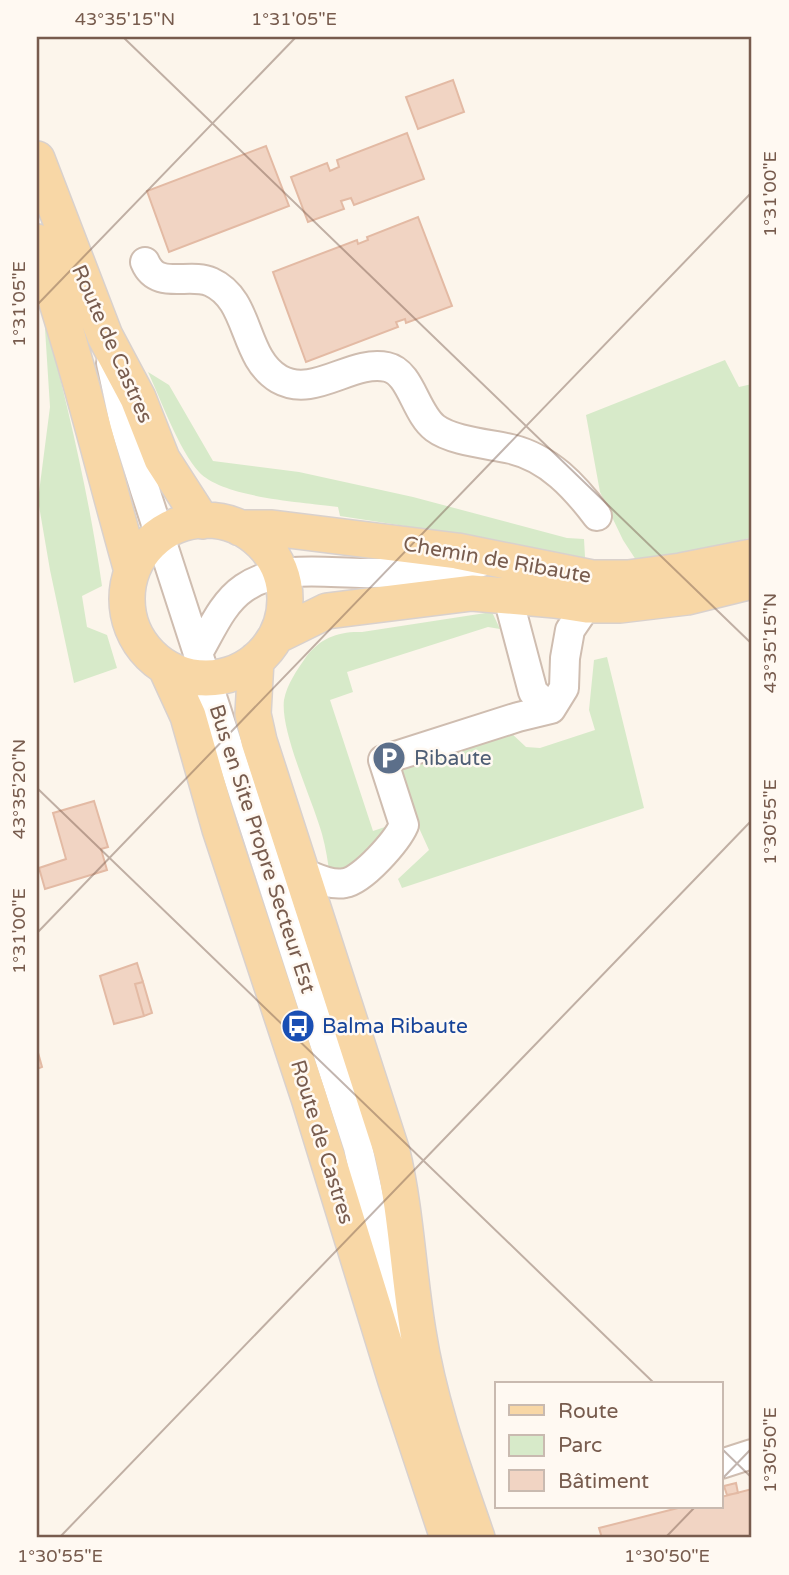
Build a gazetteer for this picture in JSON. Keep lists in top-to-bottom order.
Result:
{
  "streets": {
    "main road": ["Route de Castres", "Chemin de Ribaute"],
    "lane": ["Bus en Site Propre Secteur Est"]
  },
  "crossings": [
    ["Route de Castres", "Chemin de Ribaute"],
    ["Route de Castres", "Bus en Site Propre Secteur Est"],
    ["Chemin de Ribaute", "Bus en Site Propre Secteur Est"]
  ],
  "places": {
    "parking": ["Ribaute"],
    "bus stop": ["Balma Ribaute"]
  },
  "legend": ["Route", "Parc", "Bâtiment"],
  "coordinates": [
    "43°35'15\"N",
    "1°31'05\"E",
    "1°31'00\"E",
    "43°35'20\"N",
    "1°30'55\"E",
    "1°30'50\"E"
  ]
}
